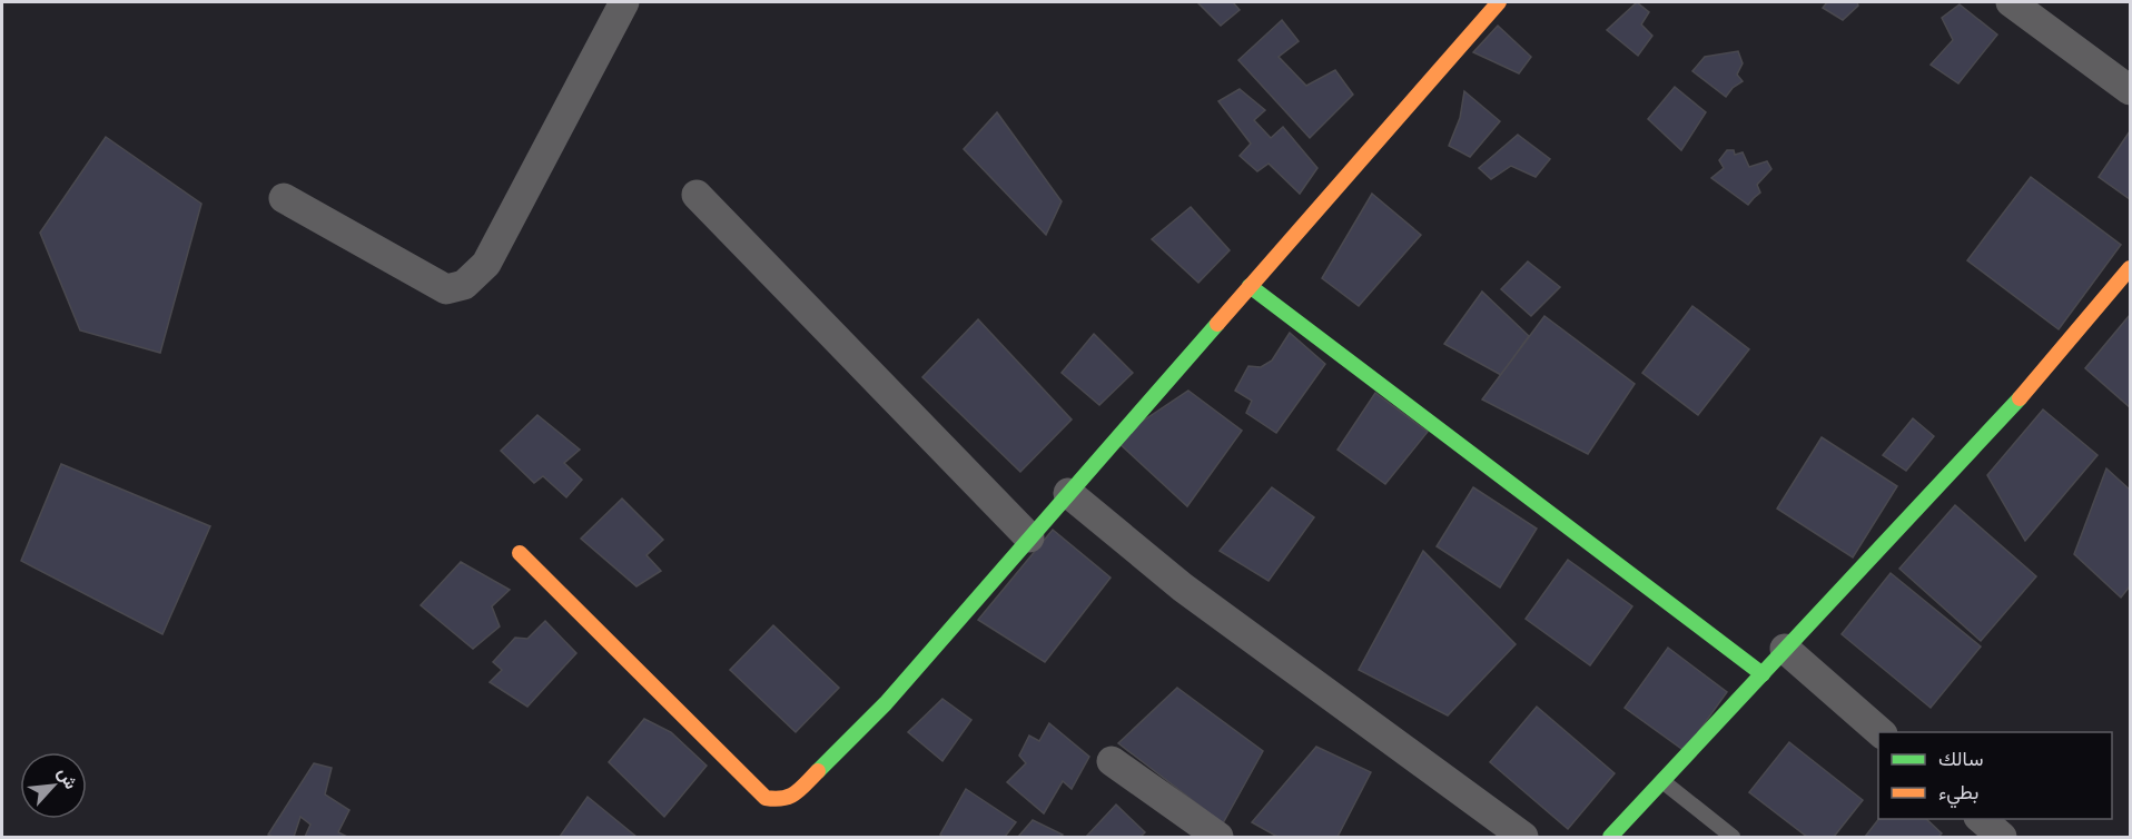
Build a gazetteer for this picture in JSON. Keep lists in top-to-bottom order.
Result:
{
  "legend": ["سالك", "بطيء"],
  "north": "top right"
}
